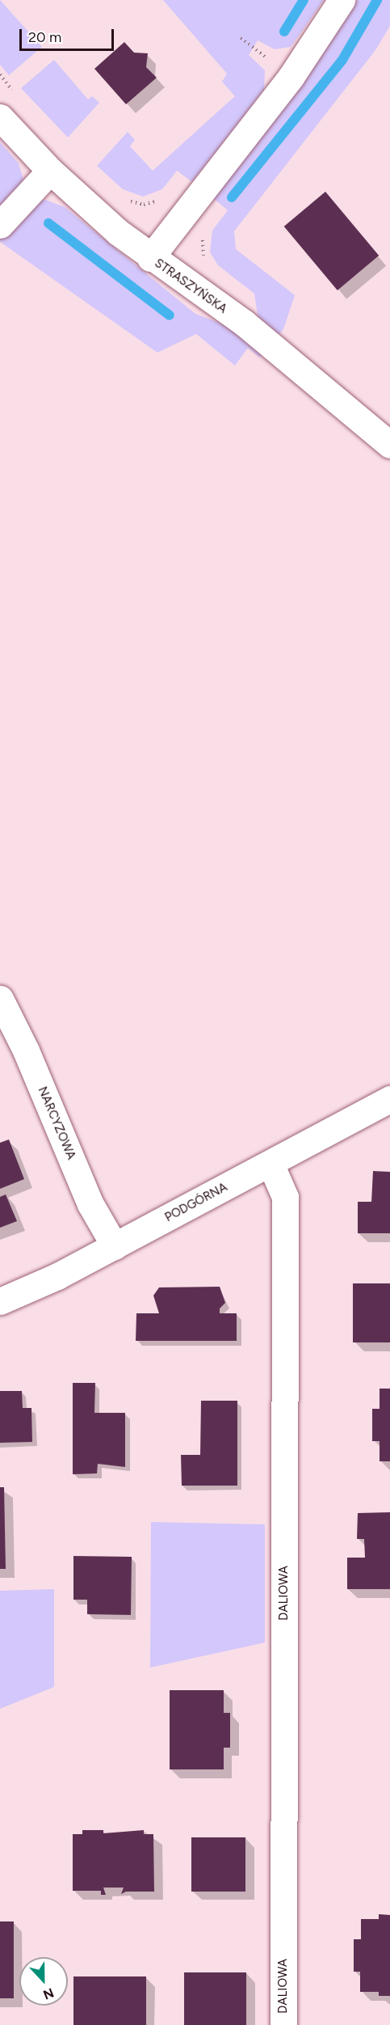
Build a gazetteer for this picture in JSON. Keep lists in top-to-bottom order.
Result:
{
  "streets": {
    "street": [
      "STRASZYŃSKA",
      "NARCYZOWA",
      "PODGÓRNA",
      "DALIOWA"
    ]
  },
  "crossings": [
    ["NARCYZOWA", "PODGÓRNA"],
    ["PODGÓRNA", "DALIOWA"]
  ],
  "scale_bar": "20 m",
  "north": "bottom"
}
